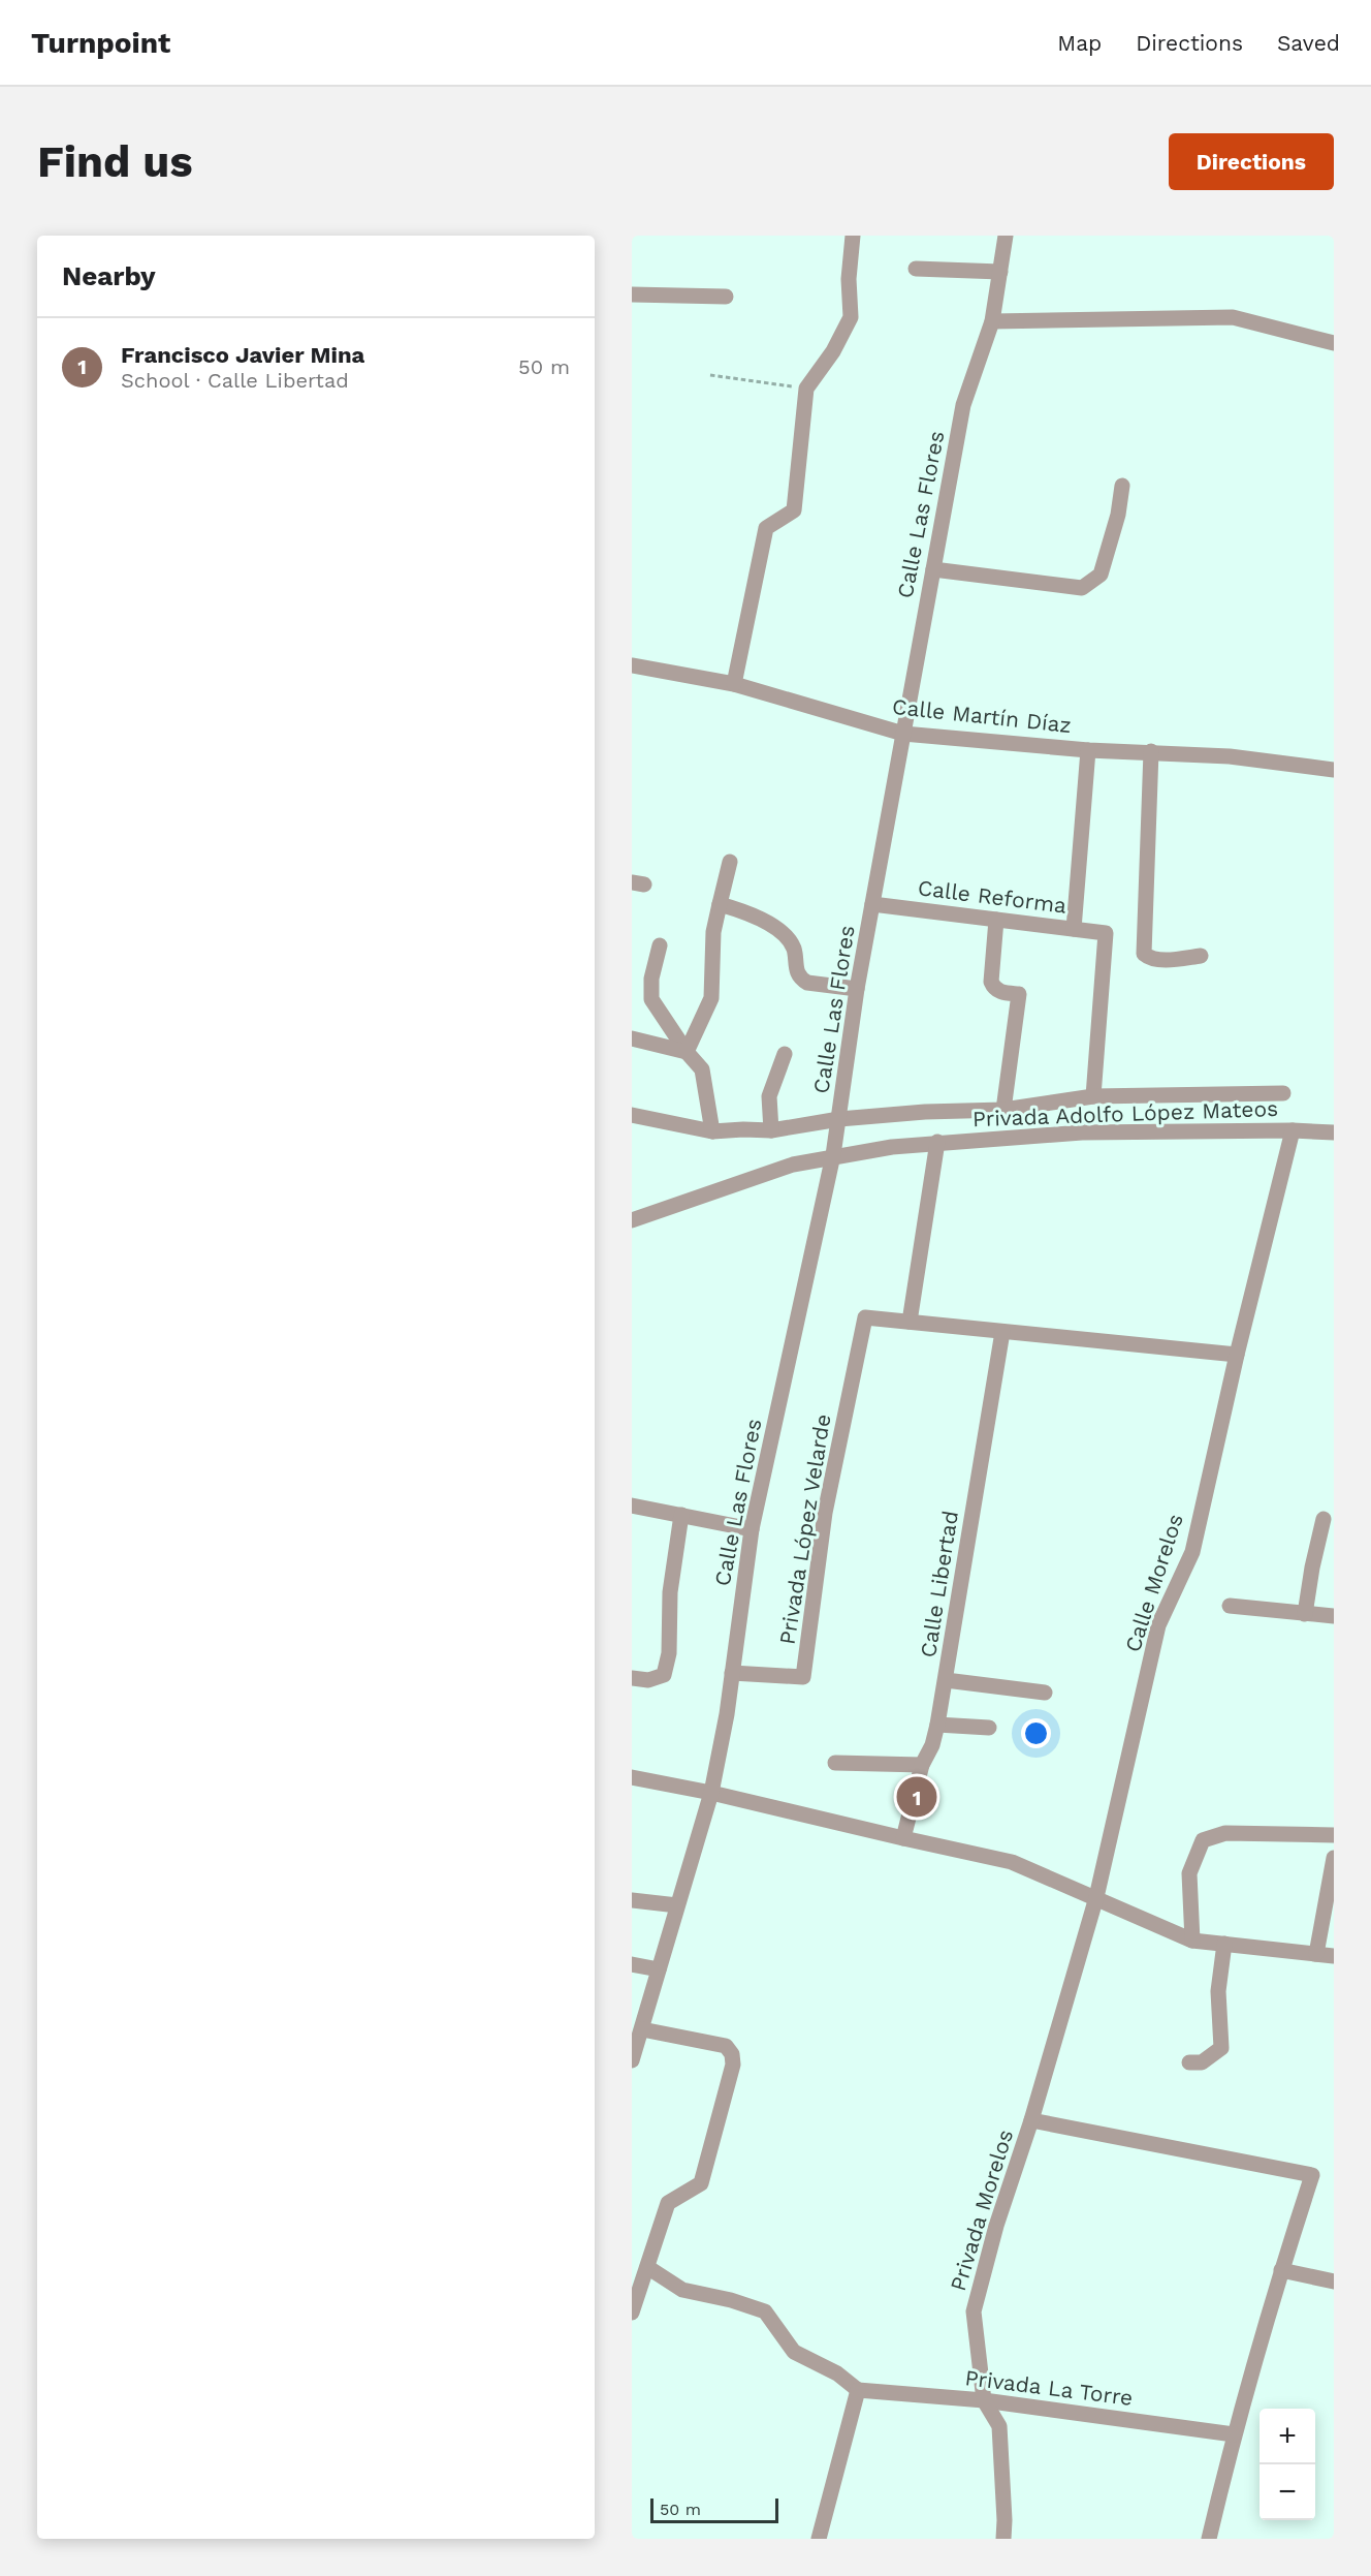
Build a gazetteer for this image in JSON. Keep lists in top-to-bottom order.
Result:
{
  "streets": {
    "street": [
      "Calle Las Flores",
      "Calle Martín Díaz",
      "Calle Reforma",
      "Privada Adolfo López Mateos",
      "Privada López Velarde",
      "Calle Morelos",
      "Calle Libertad",
      "Privada Morelos",
      "Privada La Torre"
    ]
  },
  "crossings": [
    ["Calle Las Flores", "Calle Martín Díaz"],
    ["Calle Las Flores", "Calle Reforma"],
    ["Calle Las Flores", "Privada Adolfo López Mateos"],
    ["Calle Las Flores", "Privada López Velarde"],
    ["Privada Adolfo López Mateos", "Calle Morelos"],
    ["Calle Morelos", "Privada Morelos"],
    ["Privada Morelos", "Privada La Torre"]
  ],
  "scale_bar": "50 m",
  "page": {
    "header": "Turnpoint",
    "nav": ["Map", "Directions", "Saved"],
    "buttons": "Directions",
    "title": "Find us",
    "heading": "Nearby",
    "list": [
      {
        "mark": "1",
        "name": "Francisco Javier Mina",
        "note": "School · Calle Libertad",
        "value": "50 m"
      }
    ],
    "pins": "1",
    "map_buttons": ["+", "−"],
    "scale": "50 m"
  }
}
